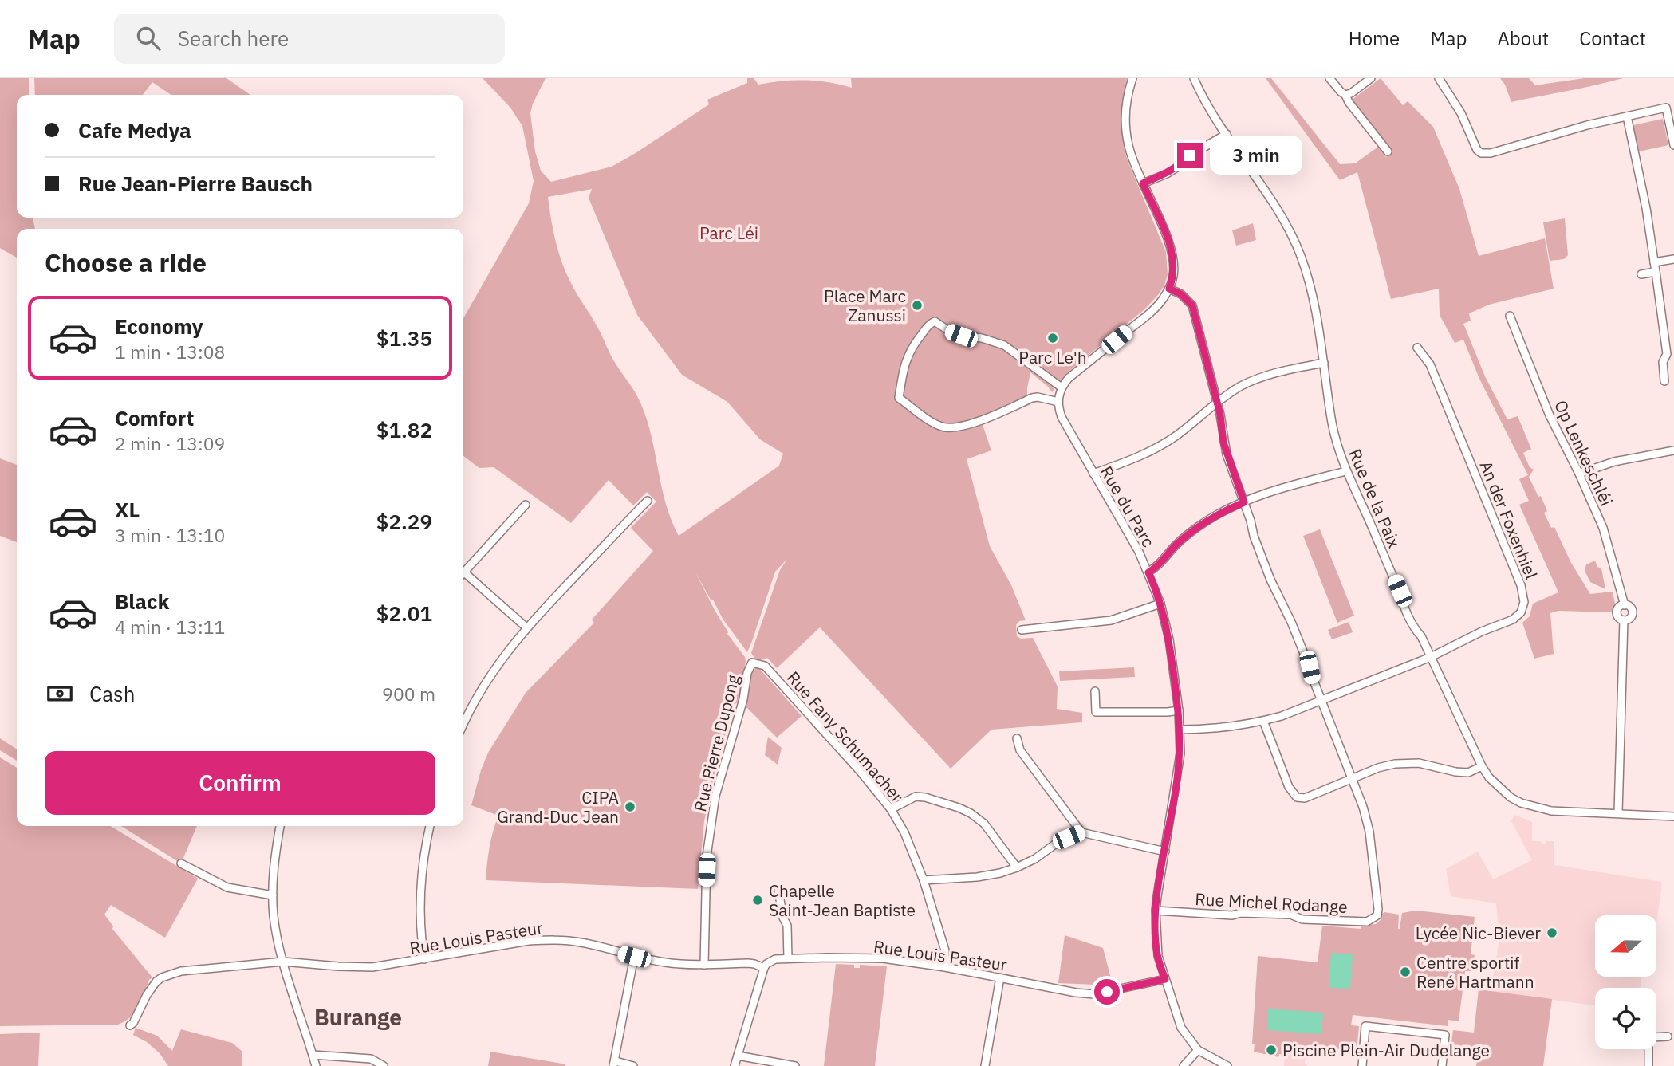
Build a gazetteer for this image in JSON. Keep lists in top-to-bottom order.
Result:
{
  "streets": {
    "street": [
      "Op Lenkeschléi",
      "Rue de la Paix",
      "Rue du Parc",
      "An der Foxenhiel",
      "Rue Fany Schumacher",
      "Rue Pierre Dupong",
      "Rue Michel Rodange",
      "Rue Louis Pasteur"
    ]
  },
  "crossings": [
    ["Op Lenkeschléi", "Rue de la Paix"],
    ["Rue de la Paix", "An der Foxenhiel"],
    ["Rue du Parc", "An der Foxenhiel"],
    ["Rue du Parc", "Rue Michel Rodange"],
    ["Rue du Parc", "Rue Louis Pasteur"],
    ["Rue Fany Schumacher", "Rue Pierre Dupong"],
    ["Rue Fany Schumacher", "Rue Louis Pasteur"],
    ["Rue Pierre Dupong", "Rue Louis Pasteur"]
  ],
  "districts": ["Burange"],
  "parks": ["Parc Léi"],
  "places": [
    "Place Marc Zanussi",
    "Parc Le'h",
    "CIPA Grand-Duc Jean",
    "Chapelle Saint-Jean Baptiste",
    "Lycée Nic-Biever",
    "Centre sportif René Hartmann",
    "Piscine Plein-Air Dudelange"
  ],
  "north": "left",
  "page": {
    "header": "Map",
    "search": "Search here",
    "nav": [
      "Home",
      "Map",
      "About",
      "Contact"
    ],
    "banner": ["Cafe Medya", "Rue Jean-Pierre Bausch"],
    "bubble": "3 min",
    "heading": "Choose a ride",
    "list": [
      {
        "name": "Economy",
        "note": "1 min · 13:08",
        "value": "$1.35"
      },
      {
        "name": "Comfort",
        "note": "2 min · 13:09",
        "value": "$1.82"
      },
      {
        "name": "XL",
        "note": "3 min · 13:10",
        "value": "$2.29"
      },
      {
        "name": "Black",
        "note": "4 min · 13:11",
        "value": "$2.01"
      }
    ],
    "pay": ["Cash", "900 m"],
    "buttons": "Confirm"
  }
}
